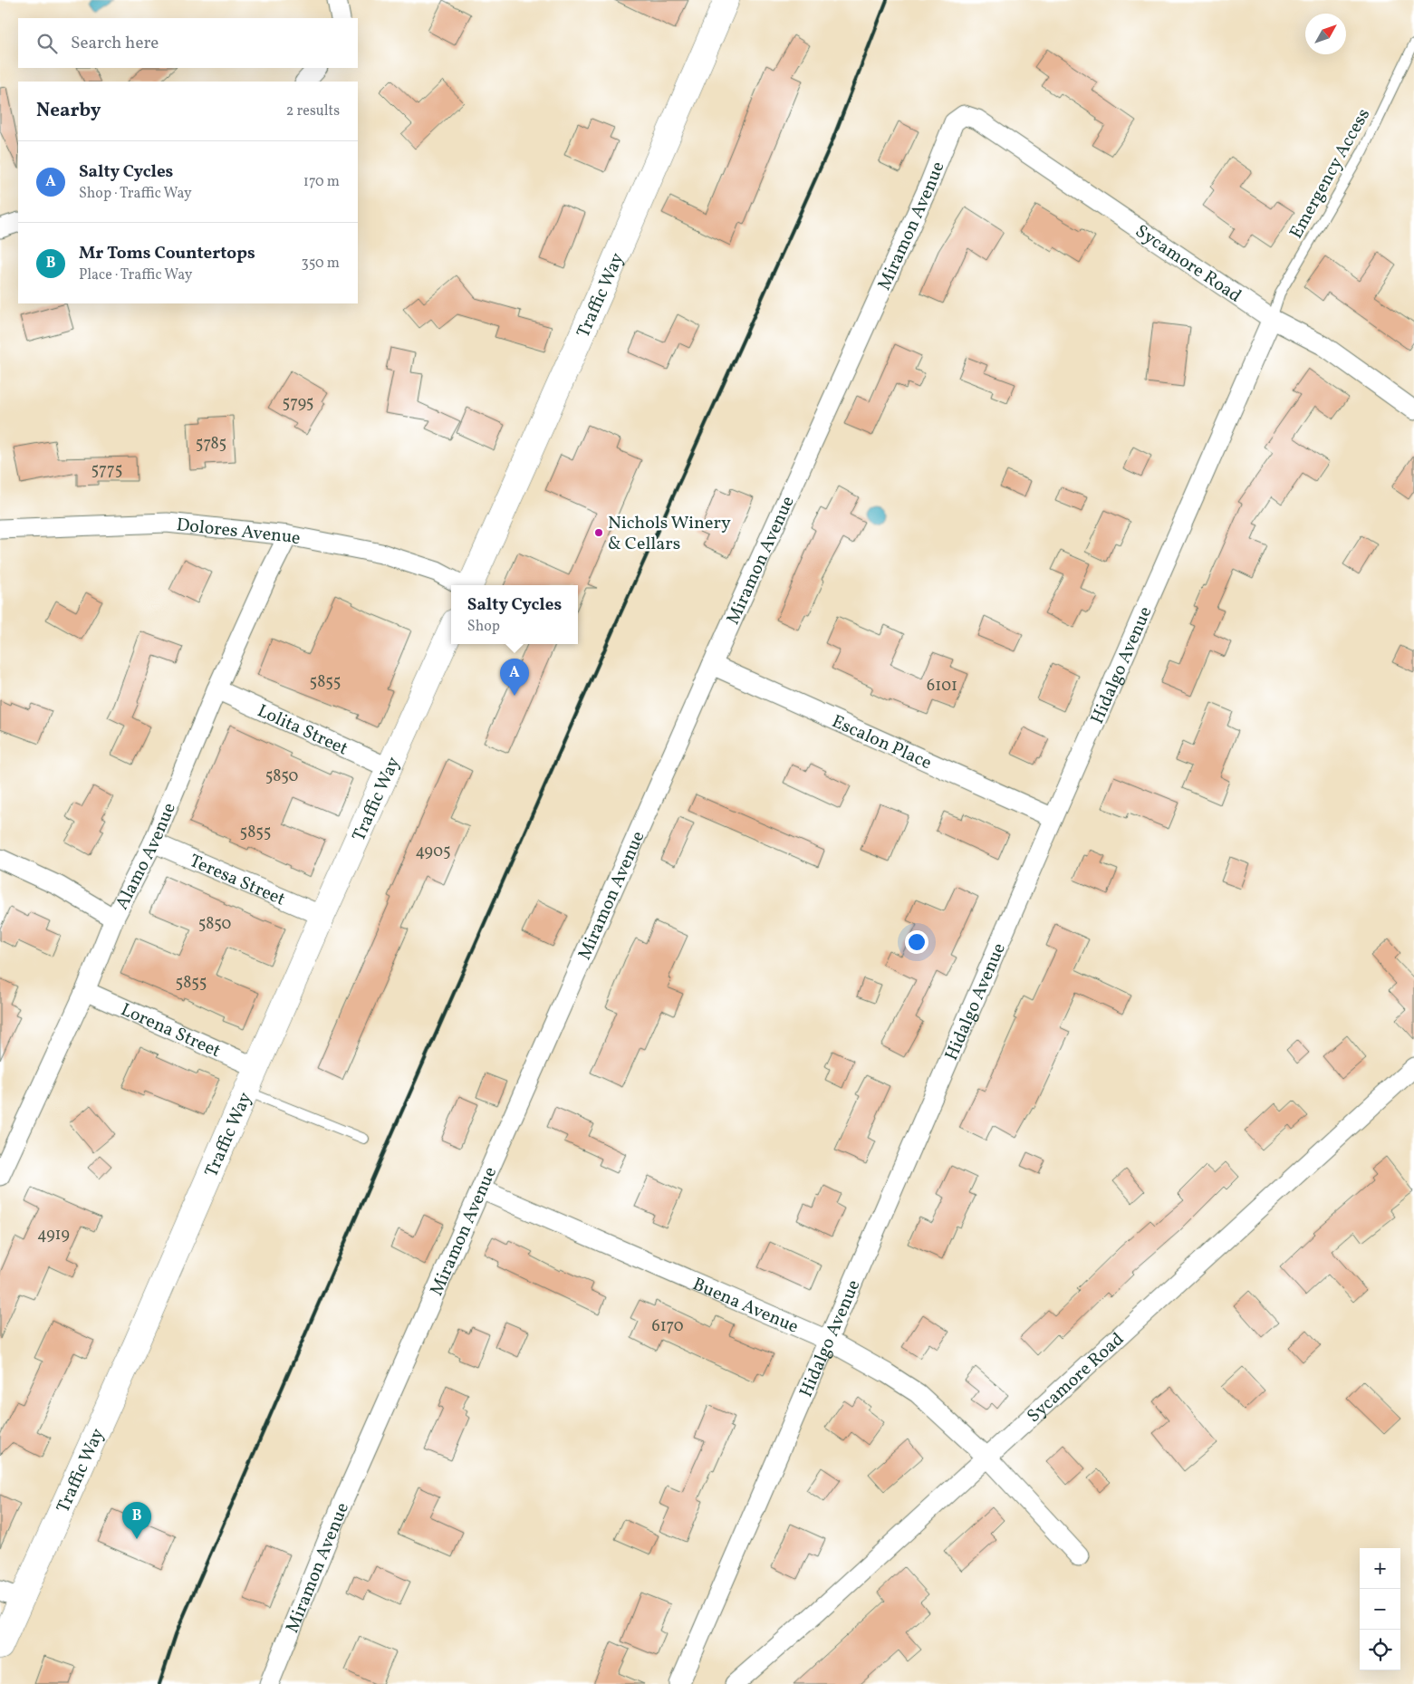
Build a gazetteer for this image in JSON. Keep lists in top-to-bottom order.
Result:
{
  "streets": {
    "street": [
      "Miramon Avenue",
      "Sycamore Road",
      "Traffic Way",
      "Dolores Avenue",
      "Hidalgo Avenue",
      "Lolita Street",
      "Escalon Place",
      "Alamo Avenue",
      "Teresa Street",
      "Lorena Street",
      "Buena Avenue"
    ],
    "lane": ["Emergency Access"]
  },
  "crossings": [
    ["Emergency Access", "Sycamore Road"],
    ["Emergency Access", "Hidalgo Avenue"],
    ["Miramon Avenue", "Sycamore Road"],
    ["Miramon Avenue", "Escalon Place"],
    ["Miramon Avenue", "Buena Avenue"],
    ["Sycamore Road", "Hidalgo Avenue"],
    ["Sycamore Road", "Buena Avenue"],
    ["Traffic Way", "Lolita Street"],
    ["Traffic Way", "Teresa Street"],
    ["Traffic Way", "Lorena Street"],
    ["Dolores Avenue", "Alamo Avenue"],
    ["Hidalgo Avenue", "Escalon Place"],
    ["Hidalgo Avenue", "Buena Avenue"],
    ["Lolita Street", "Alamo Avenue"],
    ["Alamo Avenue", "Teresa Street"],
    ["Alamo Avenue", "Lorena Street"]
  ],
  "places": ["Nichols Winery & Cellars"],
  "house_numbers": [
    "5795",
    "5785",
    "5775",
    "5855",
    "6101",
    "5850",
    "5855",
    "4905",
    "5850",
    "5855",
    "4919",
    "6170"
  ],
  "north": "top right",
  "page": {
    "search": "Search here",
    "heading": ["Nearby", "2 results"],
    "list": [
      {
        "mark": "A",
        "name": "Salty Cycles",
        "note": "Shop · Traffic Way",
        "value": "170 m"
      },
      {
        "mark": "B",
        "name": "Mr Toms Countertops",
        "note": "Place · Traffic Way",
        "value": "350 m"
      }
    ],
    "popup": ["Salty Cycles", "Shop"],
    "pins": ["A", "B"],
    "map_buttons": ["+", "−"]
  }
}
